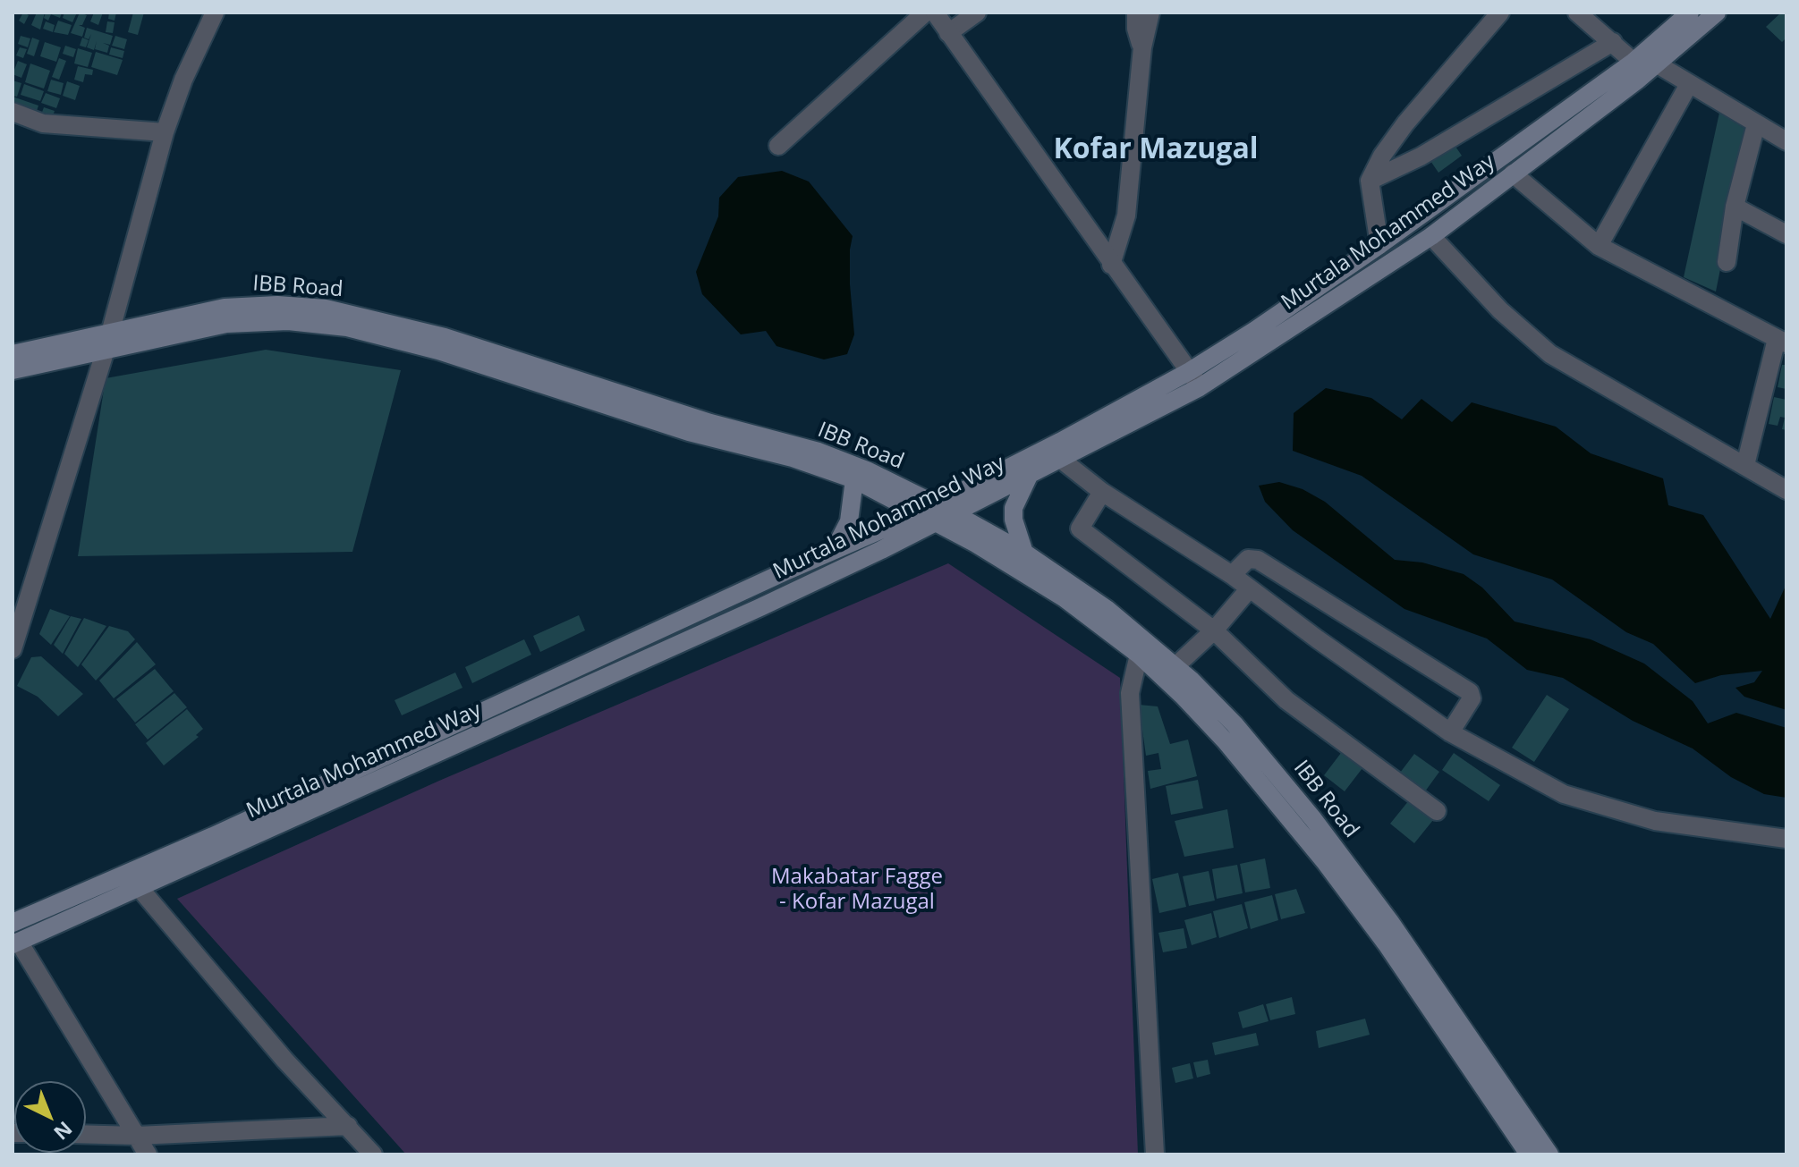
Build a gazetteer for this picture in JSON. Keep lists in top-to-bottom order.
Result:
{
  "streets": {
    "main road": ["Murtala Mohammed Way", "IBB Road"]
  },
  "crossings": [
    ["Murtala Mohammed Way", "IBB Road"]
  ],
  "districts": ["Kofar Mazugal"],
  "parks": ["Makabatar Fagge - Kofar Mazugal"],
  "north": "bottom right"
}
